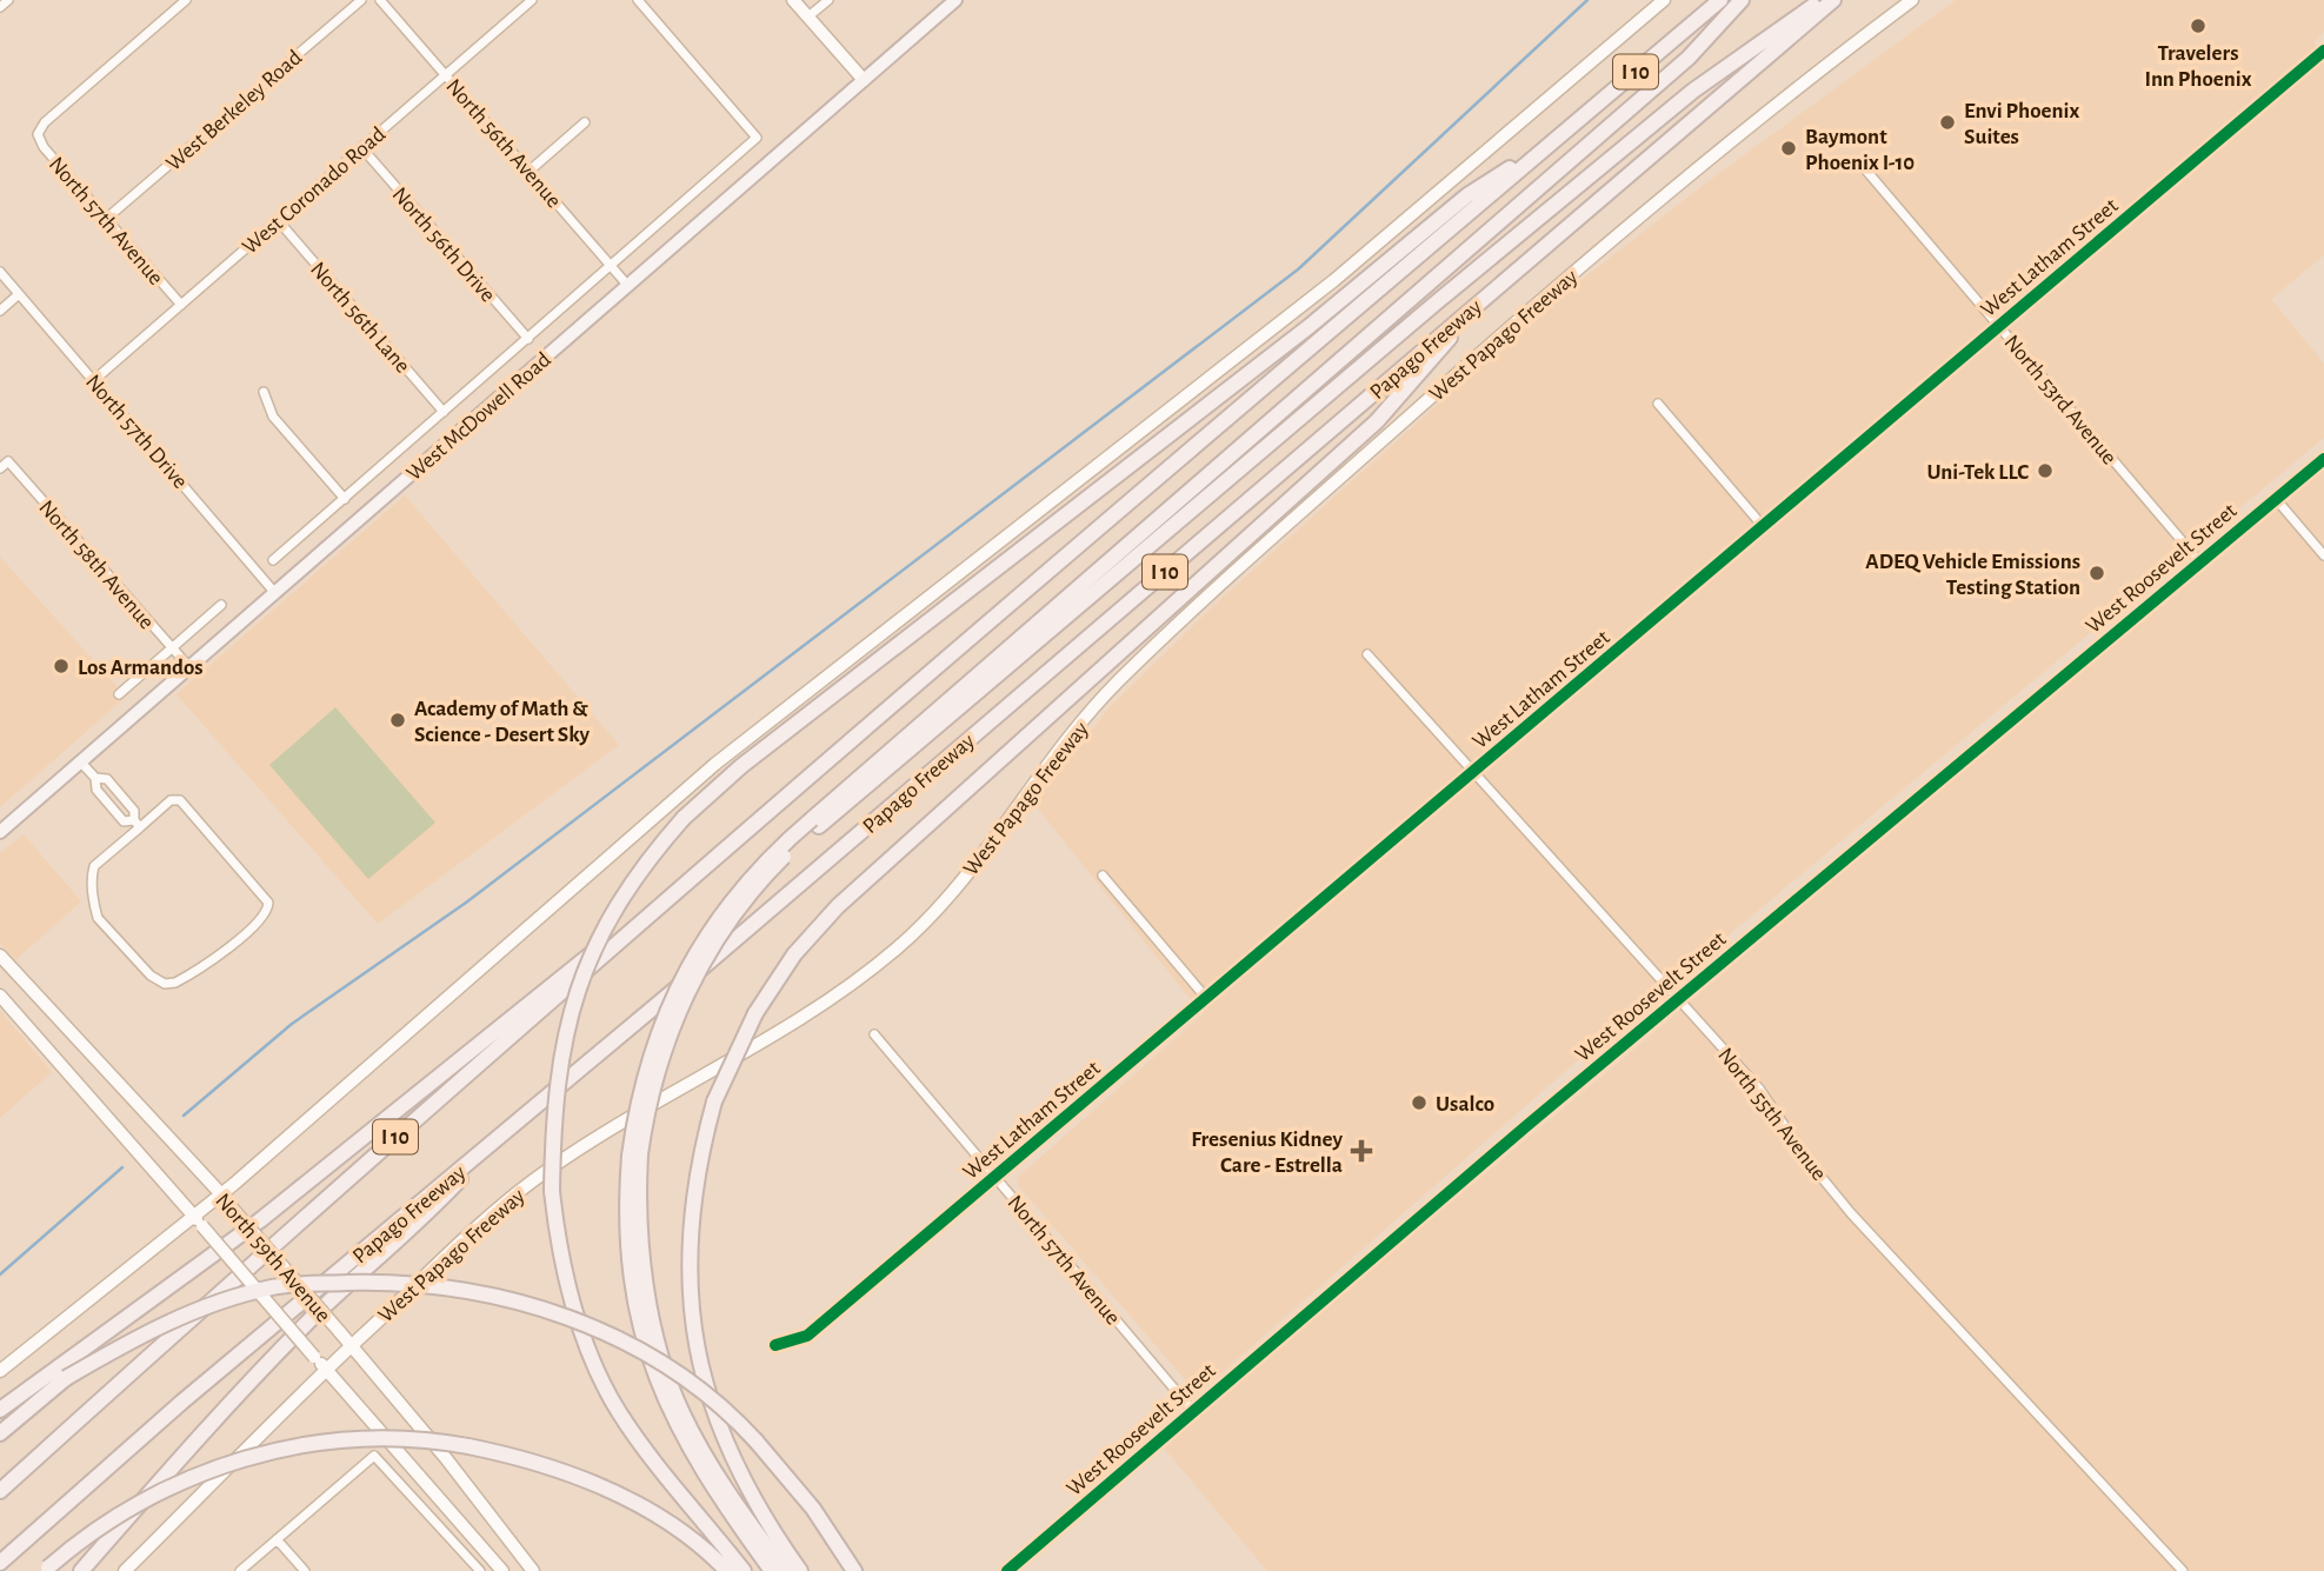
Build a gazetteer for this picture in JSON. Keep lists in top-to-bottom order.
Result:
{
  "streets": {
    "highway": ["I 10", "Papago Freeway"],
    "main road": [
      "West Papago Freeway",
      "West McDowell Road",
      "West Roosevelt Street",
      "North 59th Avenue"
    ],
    "street": [
      "West Berkeley Road",
      "North 56th Avenue",
      "West Coronado Road",
      "North 57th Avenue",
      "North 56th Drive",
      "West Latham Street",
      "North 56th Lane",
      "North 53rd Avenue",
      "North 57th Drive",
      "North 58th Avenue",
      "North 55th Avenue"
    ]
  },
  "crossings": [
    ["West Berkeley Road", "North 57th Avenue"],
    ["North 56th Avenue", "West Coronado Road"],
    ["North 56th Avenue", "West McDowell Road"],
    ["West Coronado Road", "North 57th Avenue"],
    ["West Coronado Road", "North 56th Drive"],
    ["West Coronado Road", "North 56th Lane"],
    ["West Coronado Road", "North 57th Drive"],
    ["North 57th Avenue", "West Latham Street"],
    ["North 57th Avenue", "West Roosevelt Street"],
    ["North 56th Drive", "West McDowell Road"],
    ["West Latham Street", "North 53rd Avenue"],
    ["West Latham Street", "North 55th Avenue"],
    ["North 56th Lane", "West McDowell Road"],
    ["West Papago Freeway", "North 59th Avenue"],
    ["North 53rd Avenue", "West Roosevelt Street"],
    ["West McDowell Road", "North 57th Drive"],
    ["West McDowell Road", "North 58th Avenue"],
    ["West Roosevelt Street", "North 55th Avenue"]
  ],
  "places": {
    "other": [
      "Travelers Inn Phoenix",
      "Envi Phoenix Suites",
      "Baymont Phoenix I-10",
      "Uni-Tek LLC",
      "ADEQ Vehicle Emissions Testing Station",
      "Los Armandos",
      "Academy of Math & Science - Desert Sky",
      "Usalco"
    ],
    "health": ["Fresenius Kidney Care - Estrella"]
  }
}
